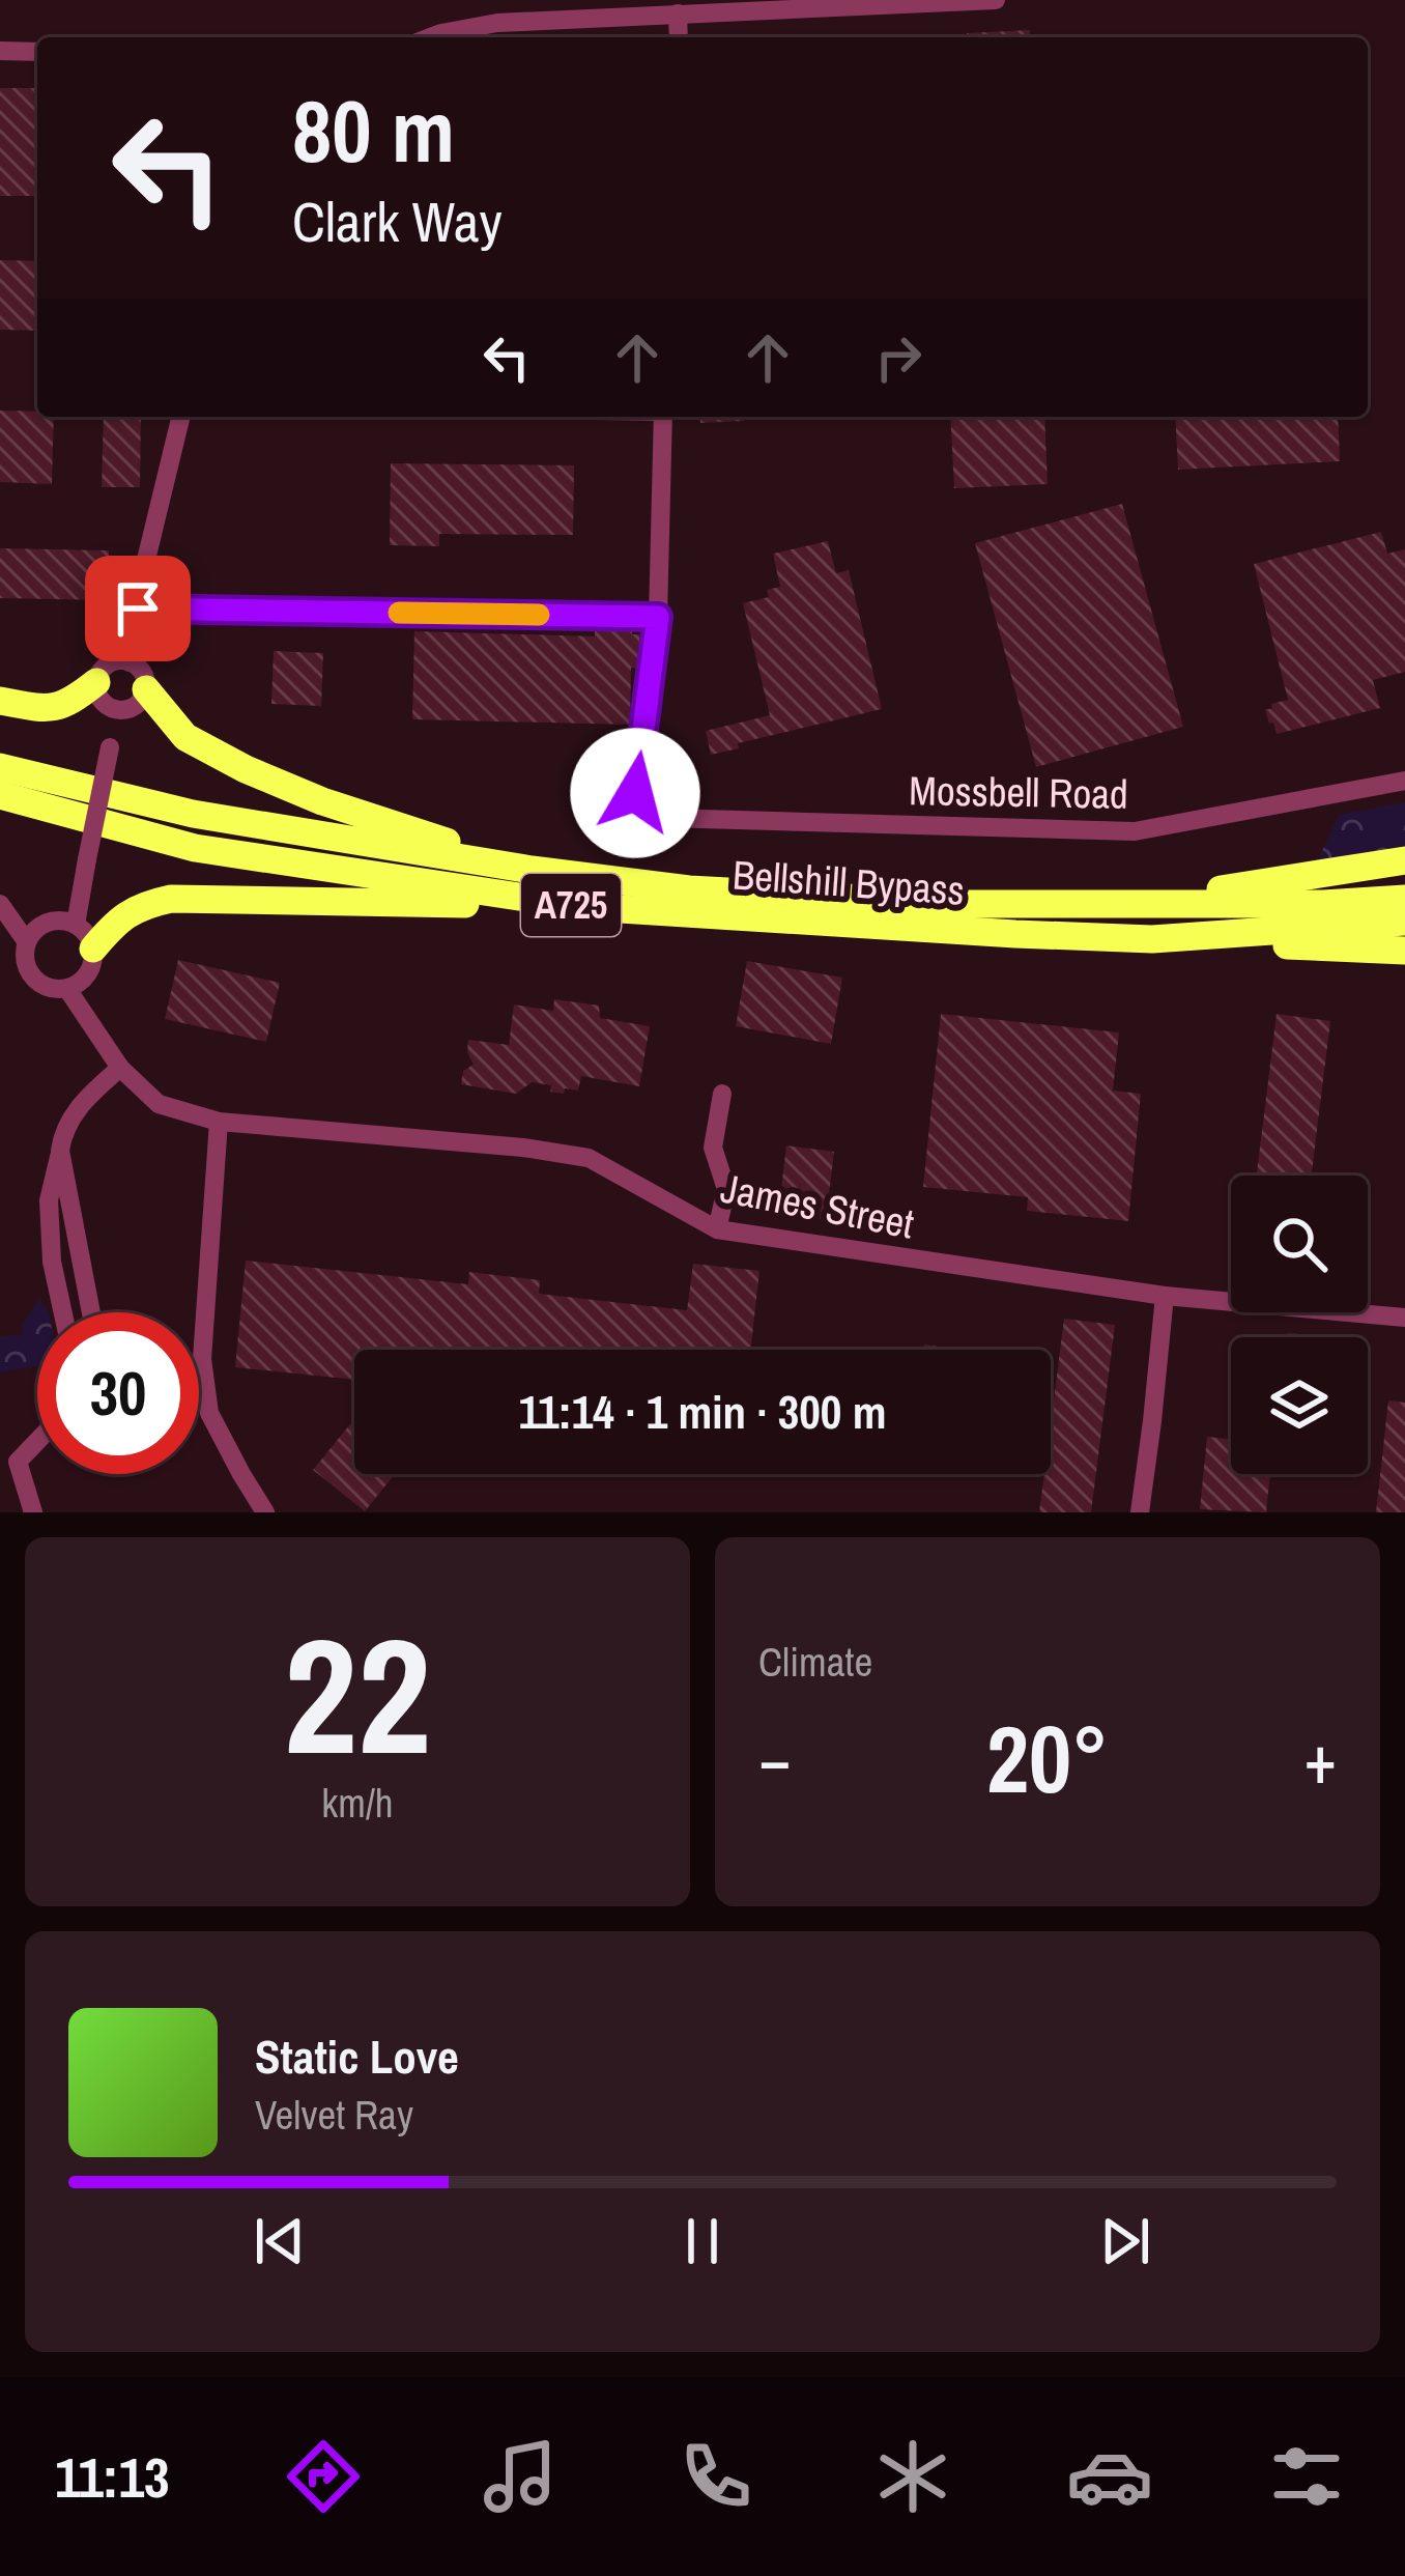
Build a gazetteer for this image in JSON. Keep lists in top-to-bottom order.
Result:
{
  "streets": {
    "highway": ["Bellshill Bypass", "A725"],
    "street": ["Mossbell Road", "James Street"]
  },
  "crossings": [
    ["Bellshill Bypass", "A725"]
  ],
  "page": {
    "turn": ["80 m", "Clark Way"],
    "limit": "30",
    "trip": "11:14 · 1 min · 300 m",
    "tile": [
      ["22", "km/h"],
      "Climate"
    ],
    "heat": ["−", "20°", "+"],
    "song": ["Static Love", "Velvet Ray"],
    "tabs": "11:13"
  }
}
